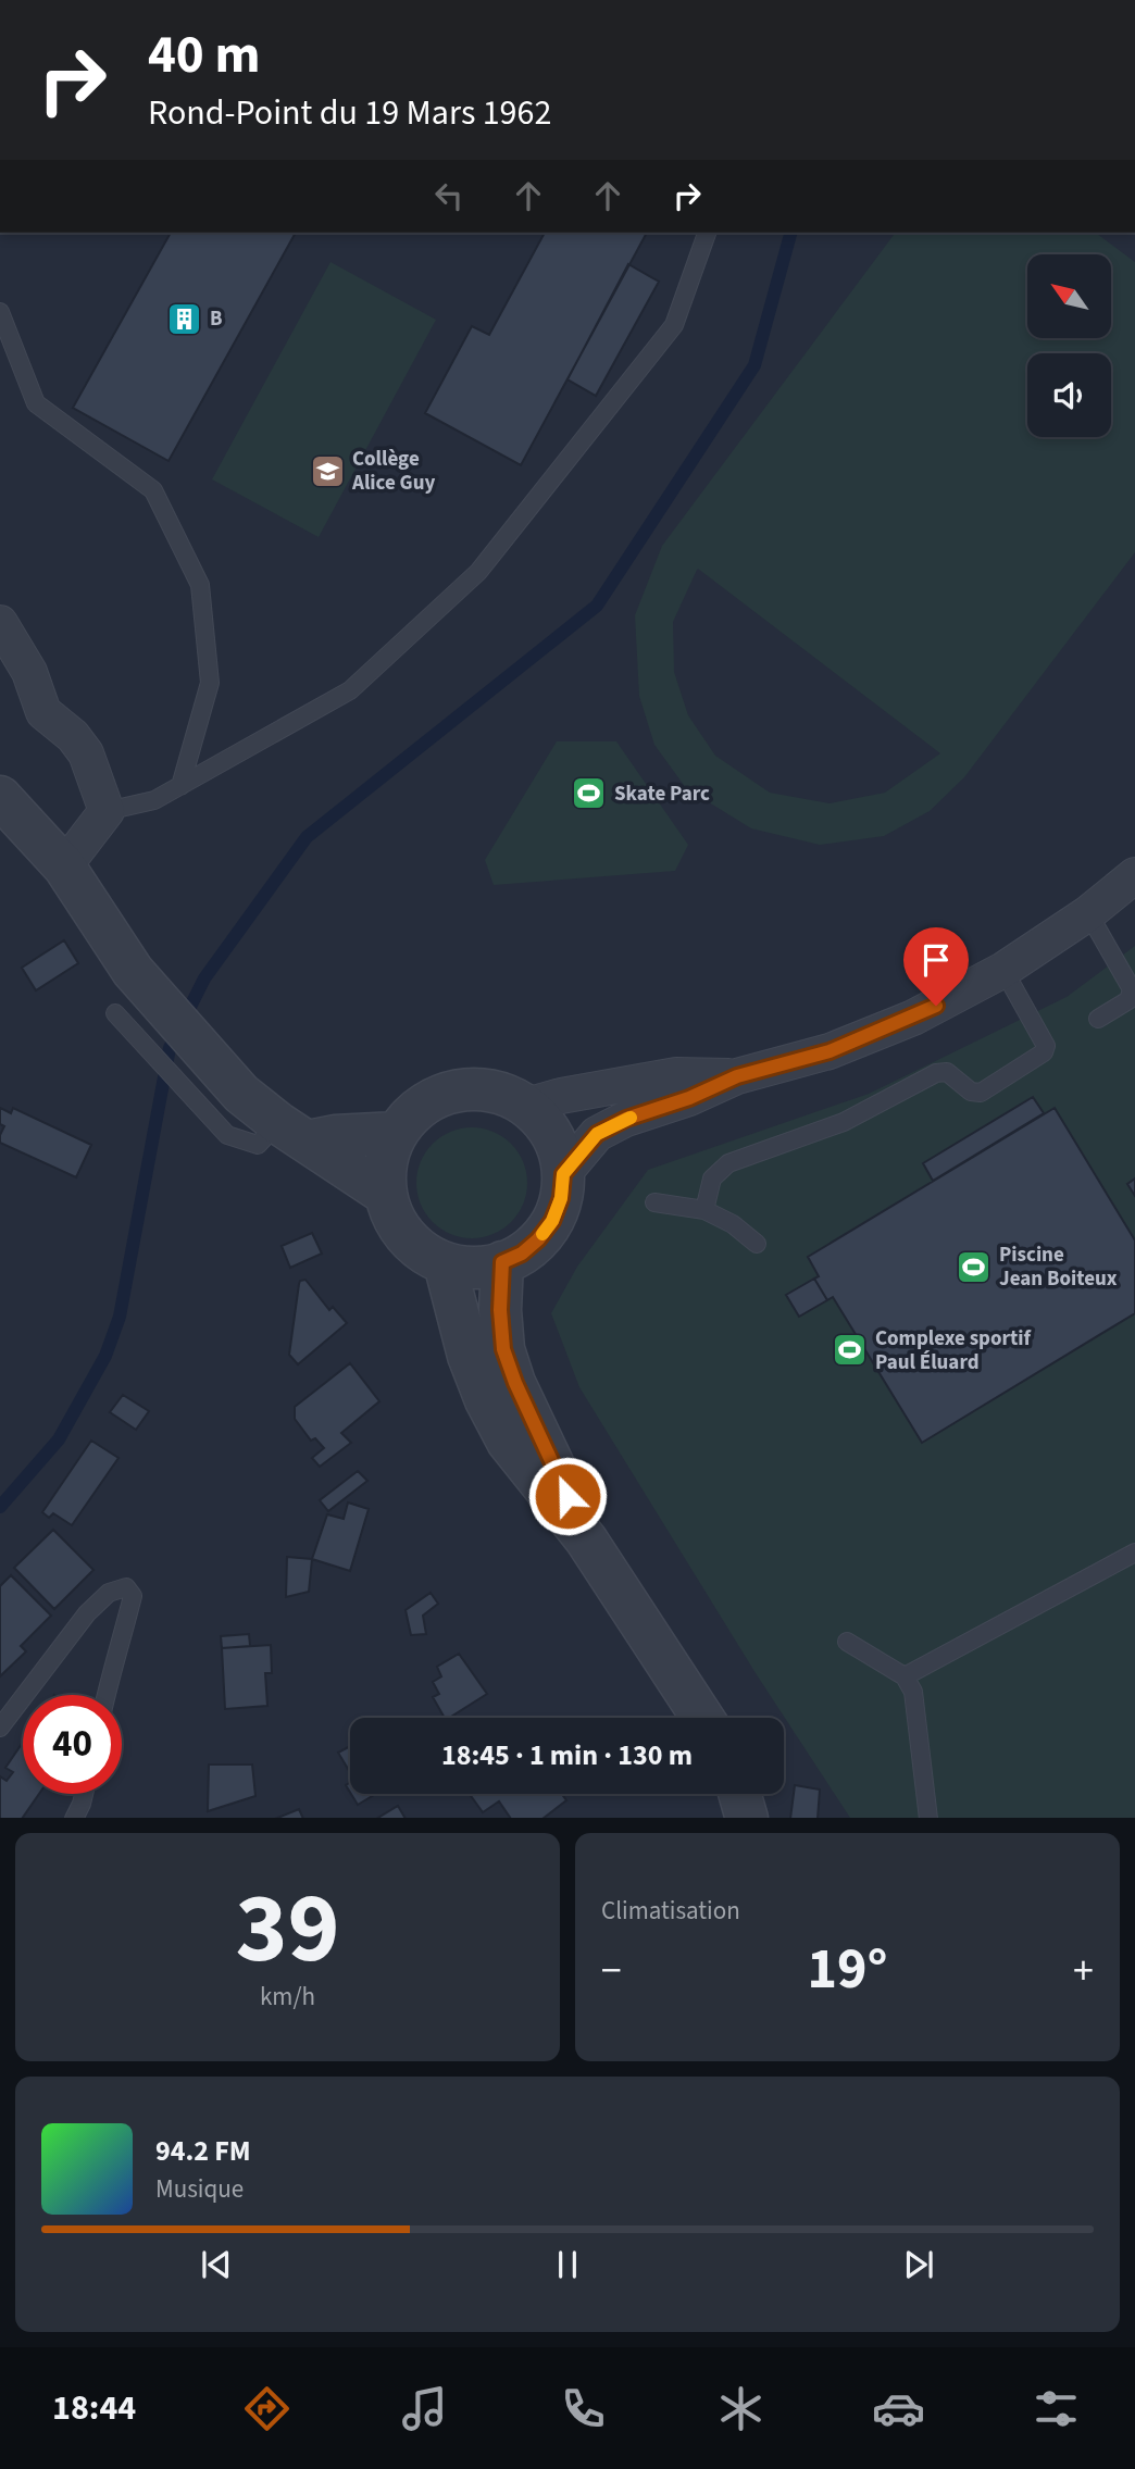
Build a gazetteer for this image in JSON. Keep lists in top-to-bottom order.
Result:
{
  "places": {
    "building": ["B"],
    "school or university": ["Collège Alice Guy"],
    "sports": ["Skate Parc", "Piscine Jean Boiteux", "Complexe sportif Paul Éluard"]
  },
  "north": "top left",
  "page": {
    "turn": ["40 m", "Rond-Point du 19 Mars 1962"],
    "limit": "40",
    "trip": "18:45 · 1 min · 130 m",
    "tile": [
      ["39", "km/h"],
      "Climatisation"
    ],
    "heat": ["−", "19°", "+"],
    "song": ["94.2 FM", "Musique"],
    "tabs": "18:44"
  }
}
